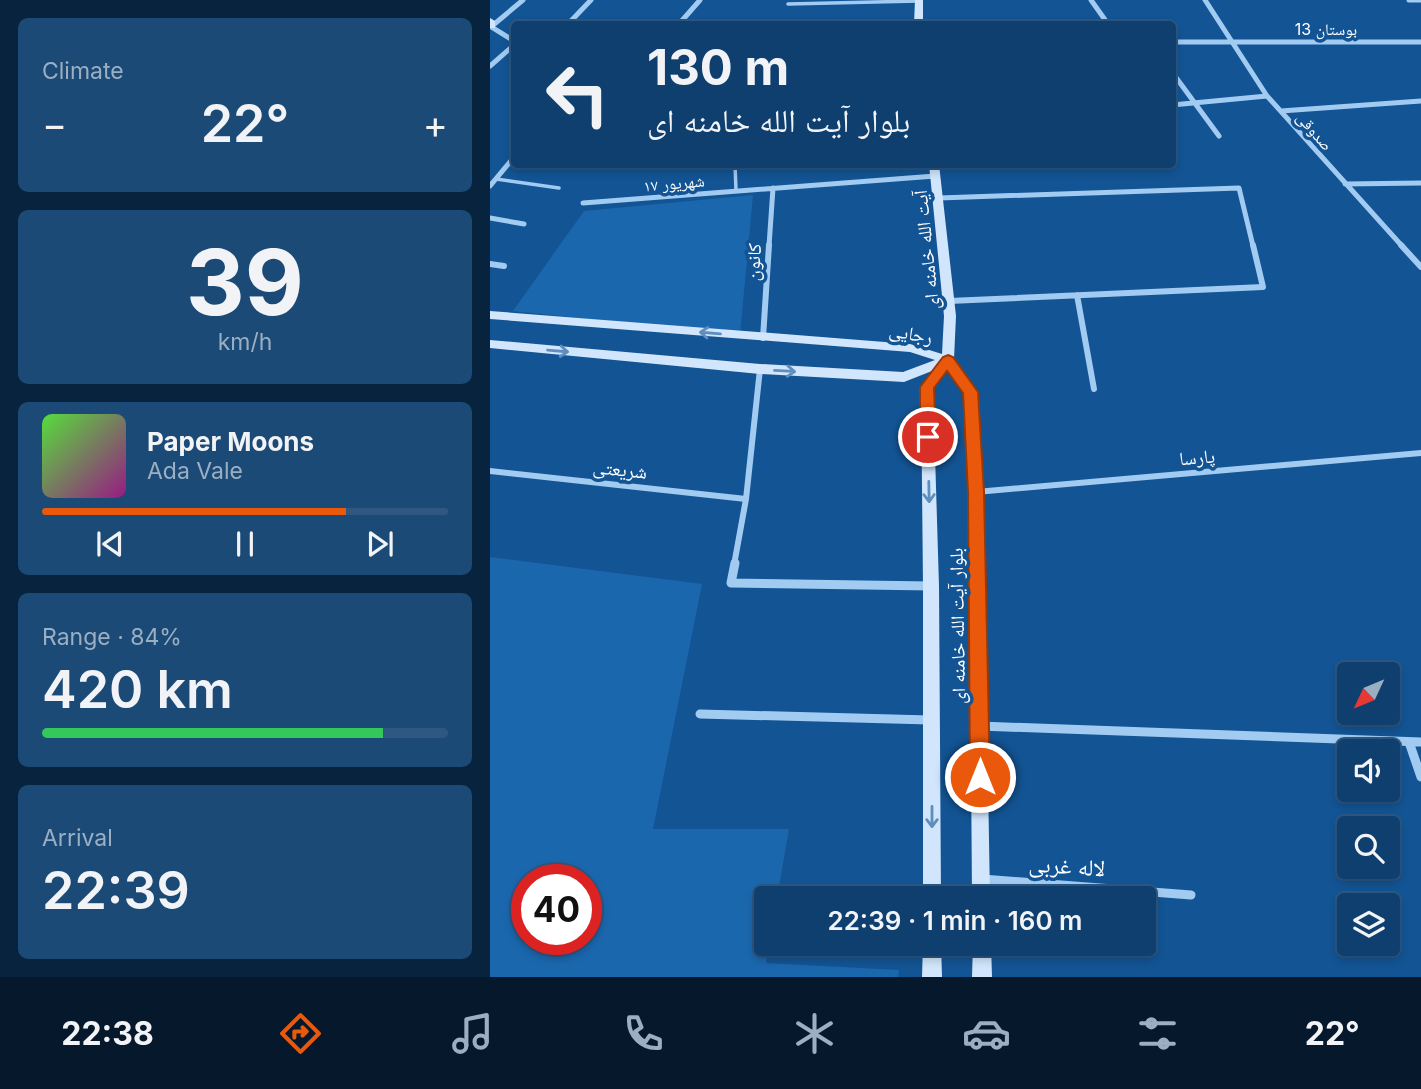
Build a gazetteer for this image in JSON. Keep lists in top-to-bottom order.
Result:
{
  "streets": {
    "street": [
      "بوستان 13",
      "صدوقی",
      "۱۷ شهریور",
      "آیت الله خامنه ای",
      "کانون",
      "رجایی",
      "پارسا",
      "شریعتی",
      "بلوار آیت الله خامنه ای",
      "لاله غربی"
    ]
  },
  "crossings": [
    ["بوستان 13", "صدوقی"],
    ["۱۷ شهریور", "آیت الله خامنه ای"],
    ["۱۷ شهریور", "کانون"],
    ["آیت الله خامنه ای", "رجایی"],
    ["آیت الله خامنه ای", "بلوار آیت الله خامنه ای"],
    ["کانون", "رجایی"],
    ["رجایی", "بلوار آیت الله خامنه ای"],
    ["پارسا", "بلوار آیت الله خامنه ای"],
    ["بلوار آیت الله خامنه ای", "لاله غربی"]
  ],
  "north": "bottom left",
  "page": {
    "tile": [
      "Climate",
      ["39", "km/h"],
      ["Range · 84%", "420 km"],
      ["Arrival", "22:39"]
    ],
    "turn": ["130 m", "بلوار آیت الله خامنه ای"],
    "heat": ["−", "22°", "+"],
    "song": ["Paper Moons", "Ada Vale"],
    "limit": "40",
    "trip": "22:39 · 1 min · 160 m",
    "tabs": ["22:38", "22°"]
  }
}
